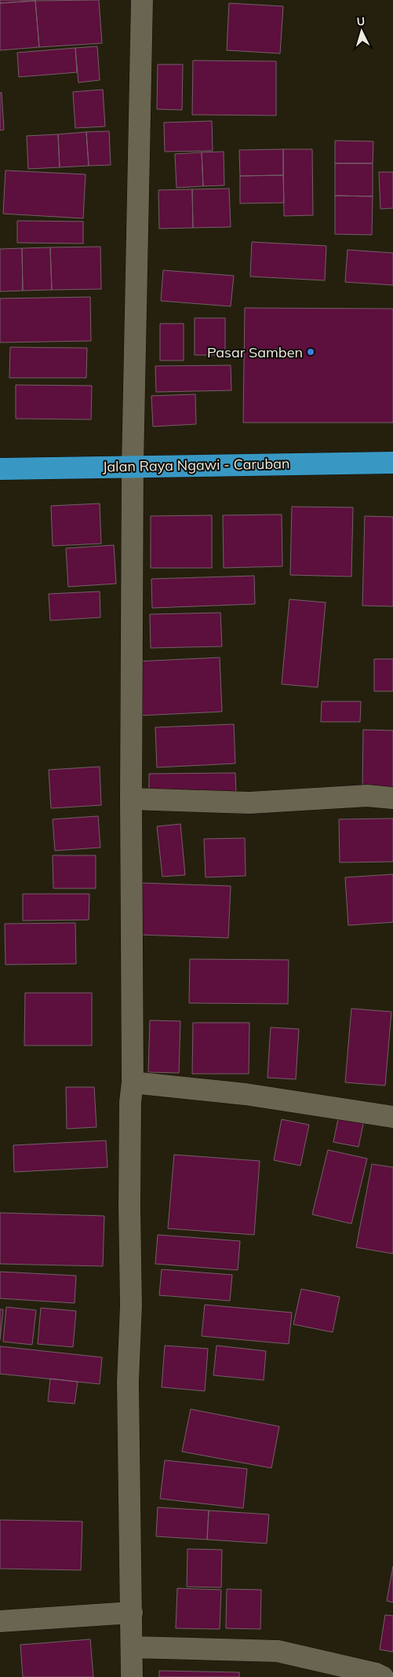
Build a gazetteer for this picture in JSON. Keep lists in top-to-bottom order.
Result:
{
  "streets": {
    "highway": ["Jalan Raya Ngawi - Caruban"]
  },
  "places": ["Pasar Samben"],
  "north": "top"
}
